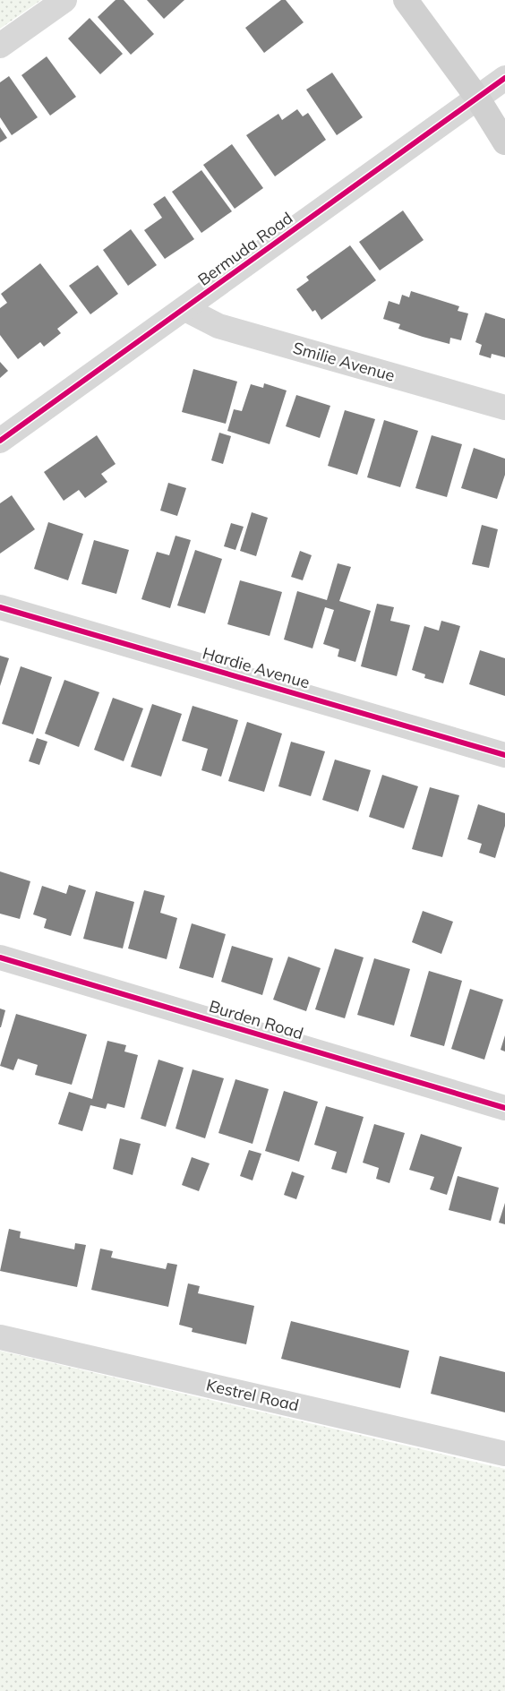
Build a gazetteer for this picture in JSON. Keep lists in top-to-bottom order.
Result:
{
  "streets": {
    "street": [
      "Bermuda Road",
      "Smilie Avenue",
      "Hardie Avenue",
      "Burden Road",
      "Kestrel Road"
    ]
  },
  "crossings": [
    ["Bermuda Road", "Smilie Avenue"]
  ]
}
